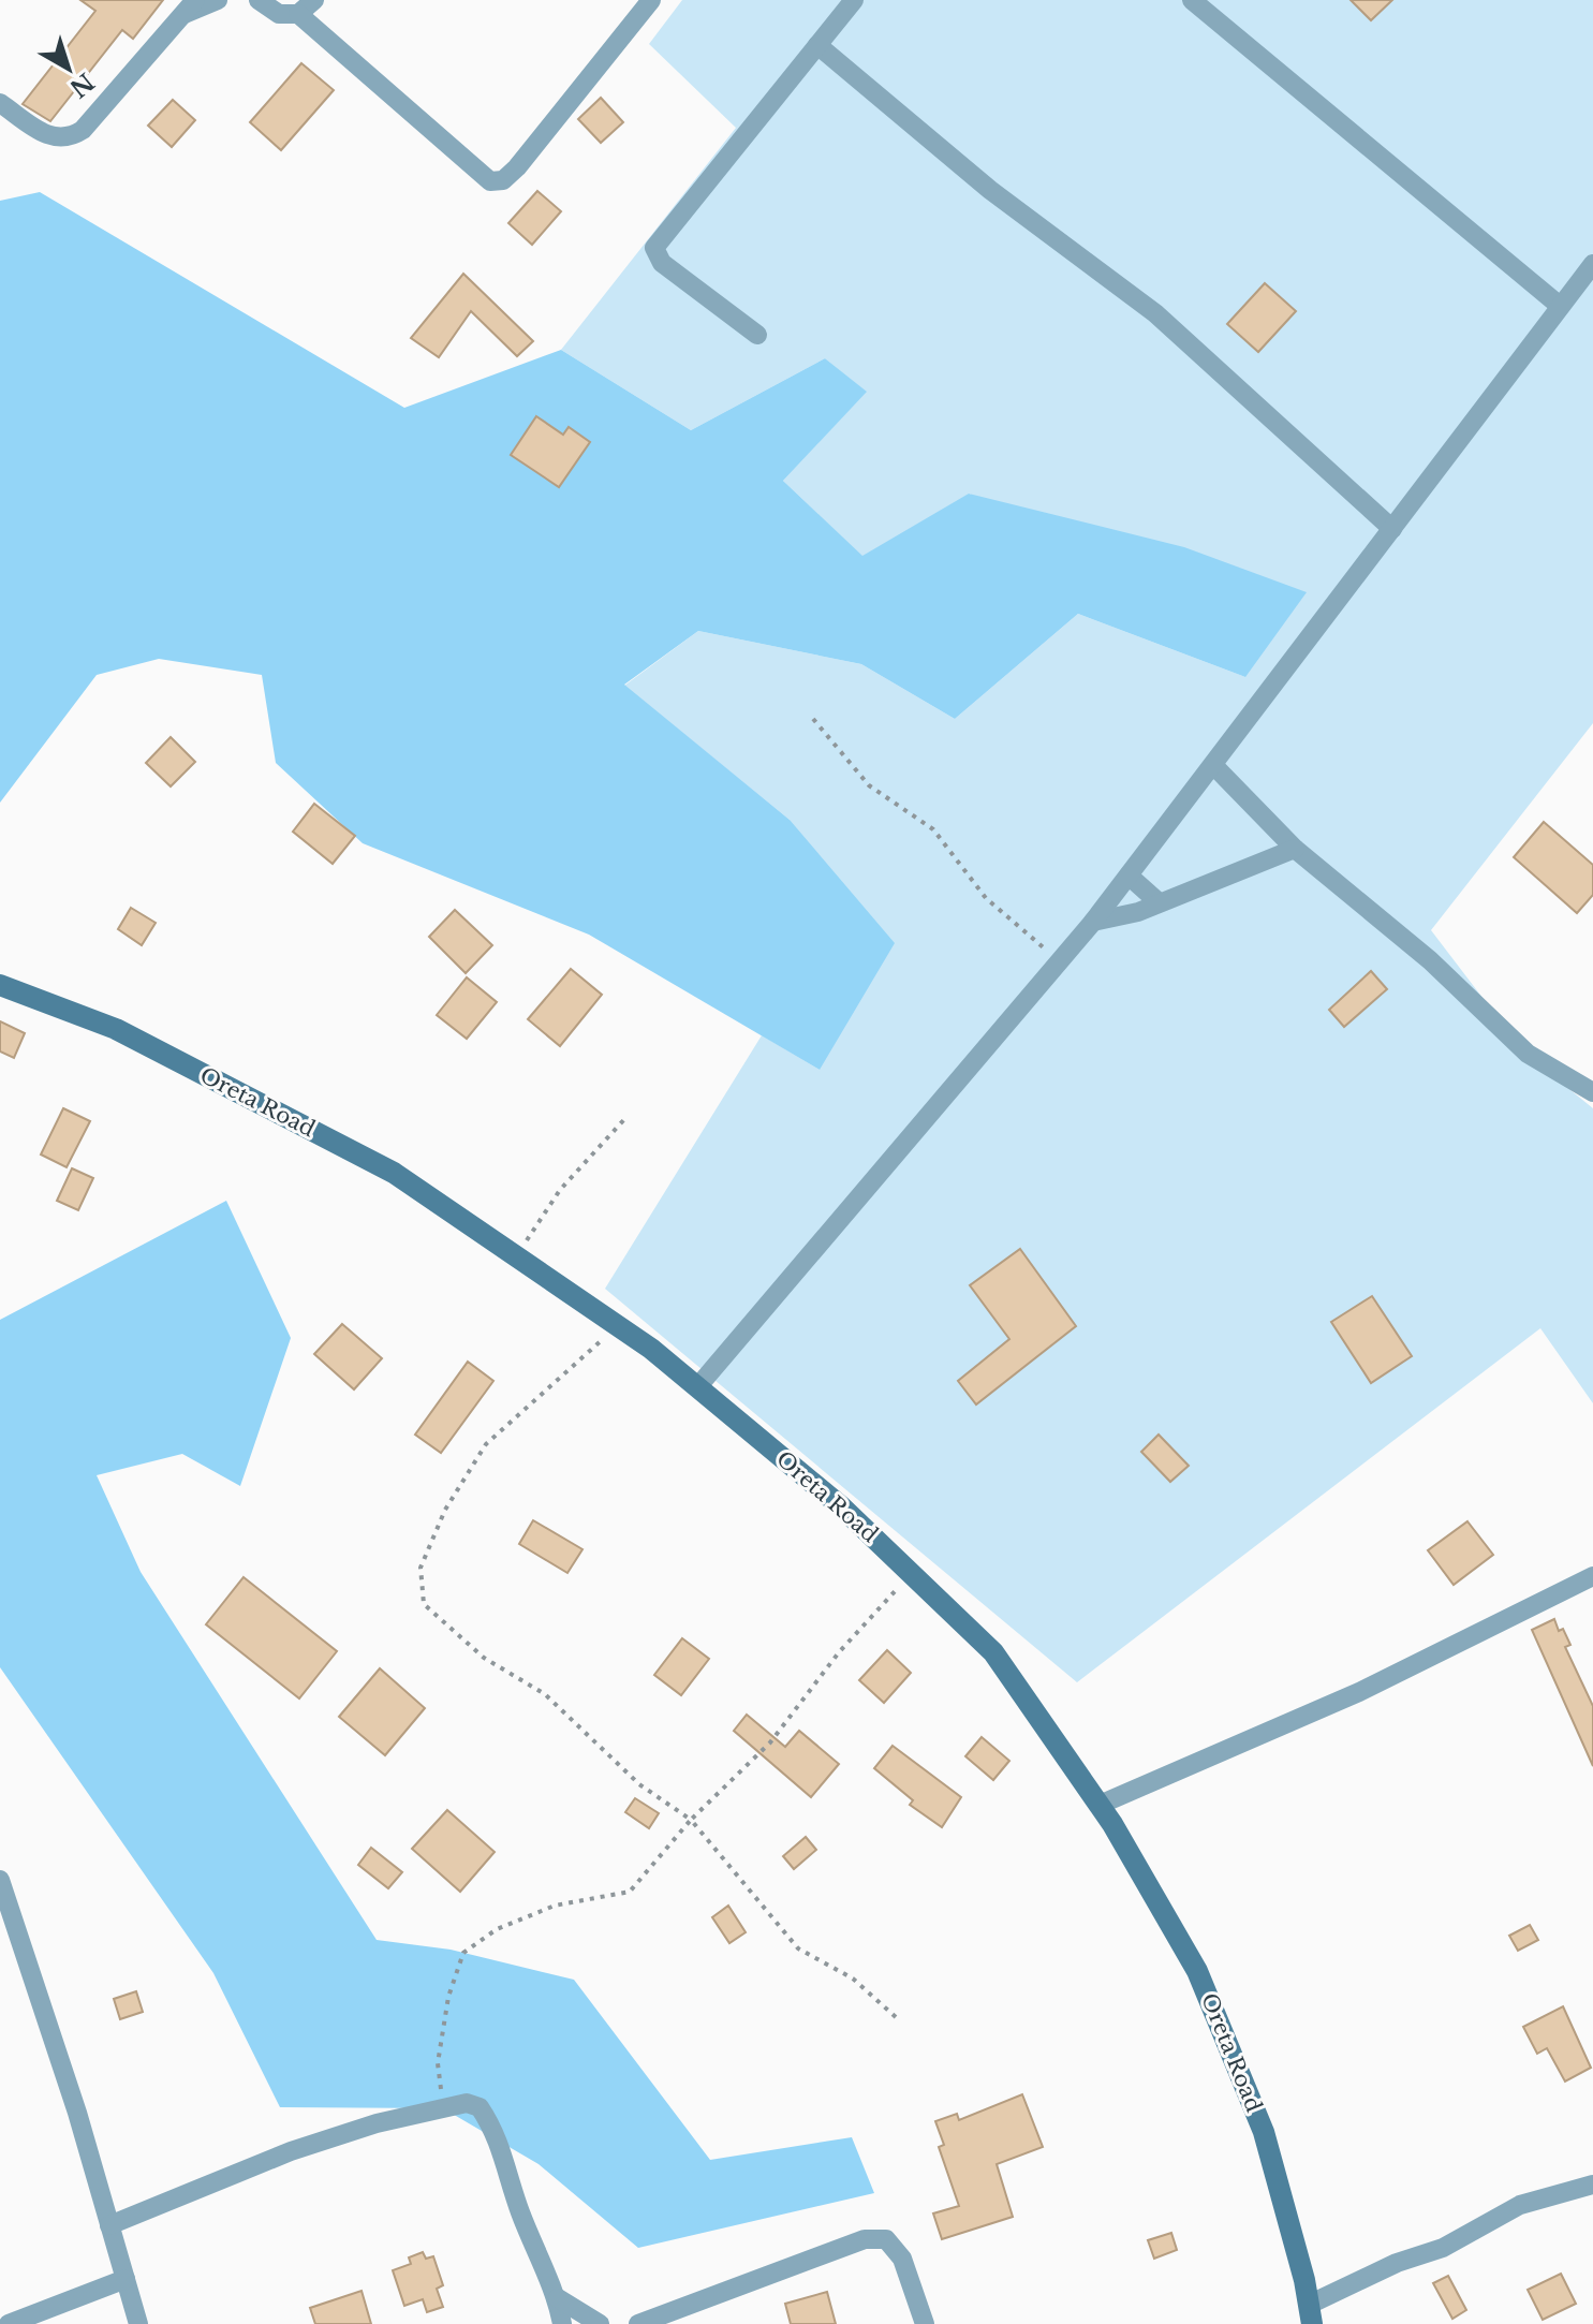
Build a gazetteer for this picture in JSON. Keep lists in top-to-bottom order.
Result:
{
  "streets": {
    "street": ["Oreta Road"]
  },
  "north": "bottom right"
}
